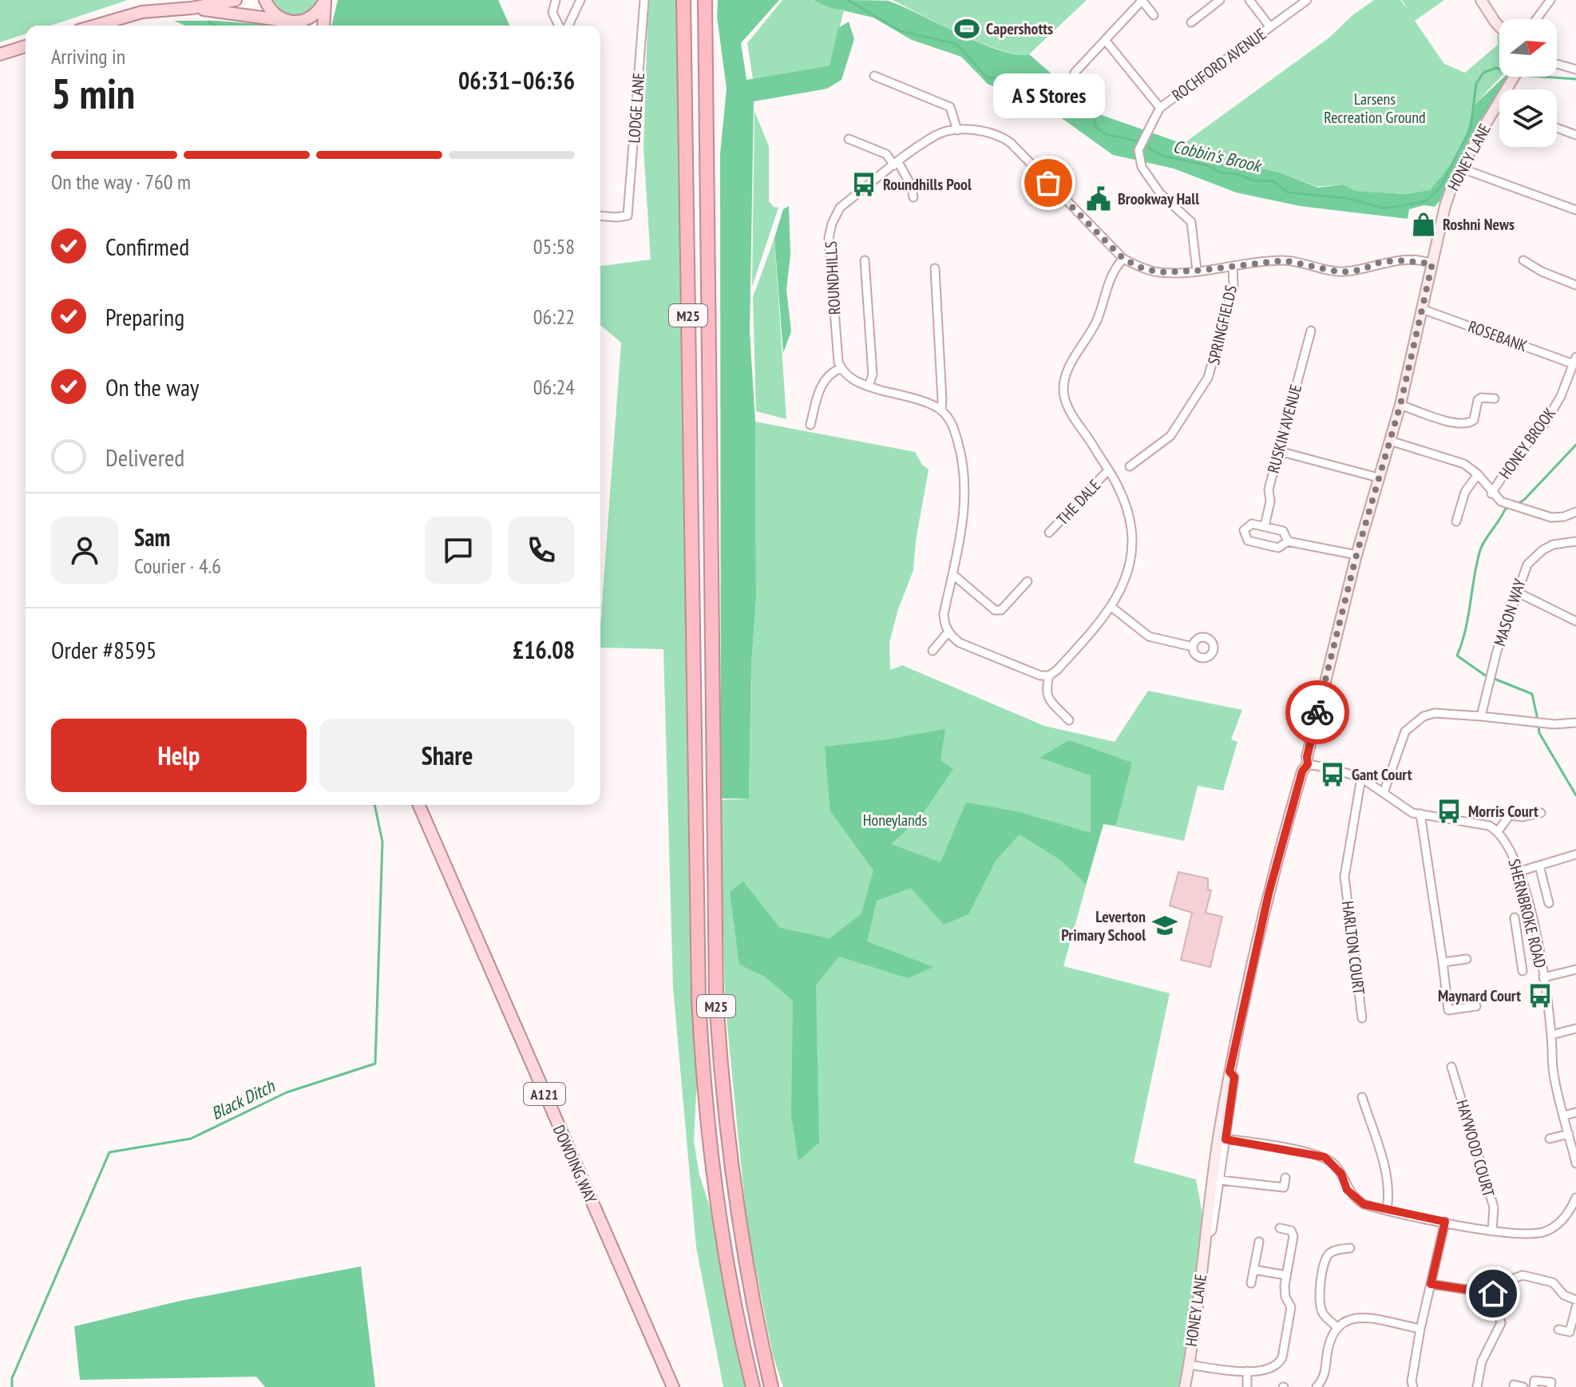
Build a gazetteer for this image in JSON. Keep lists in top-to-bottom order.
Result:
{
  "streets": {
    "highway": ["M25"],
    "main road": ["A121", "DOWDING WAY"],
    "street": [
      "ROCHFORD AVENUE",
      "LODGE LANE",
      "HONEY LANE",
      "ROUNDHILLS",
      "SPRINGFIELDS",
      "ROSEBANK",
      "RUSKIN AVENUE",
      "HONEY BROOK",
      "THE DALE",
      "MASON WAY",
      "SHERNBROKE ROAD",
      "HARLTON COURT",
      "HAYWOOD COURT"
    ]
  },
  "crossings": [
    ["ROCHFORD AVENUE", "ROUNDHILLS"],
    ["HONEY LANE", "ROUNDHILLS"],
    ["HONEY LANE", "ROSEBANK"],
    ["ROUNDHILLS", "SPRINGFIELDS"],
    ["ROSEBANK", "HONEY BROOK"]
  ],
  "water": ["Cobbin's Brook", "Black Ditch"],
  "parks": ["Larsens Recreation Ground", "Honeylands"],
  "places": {
    "sports": ["Capershotts"],
    "other": ["A S Stores"],
    "bus stop": [
      "Roundhills Pool",
      "Gant Court",
      "Morris Court",
      "Maynard Court"
    ],
    "public building": ["Brookway Hall"],
    "shop": ["Roshni News"],
    "school or university": ["Leverton Primary School"]
  },
  "north": "right",
  "page": {
    "heading": ["5 min", "Arriving in", "06:31–06:36"],
    "panel": [
      "Sam",
      "Courier · 4.6",
      "Order #8595",
      "£16.08"
    ],
    "bubble": "A S Stores",
    "bar": "On the way · 760 m",
    "list": [
      ["Confirmed", "05:58"],
      ["Preparing", "06:22"],
      ["On the way", "06:24"],
      "Delivered"
    ],
    "buttons": ["Help", "Share"]
  }
}
